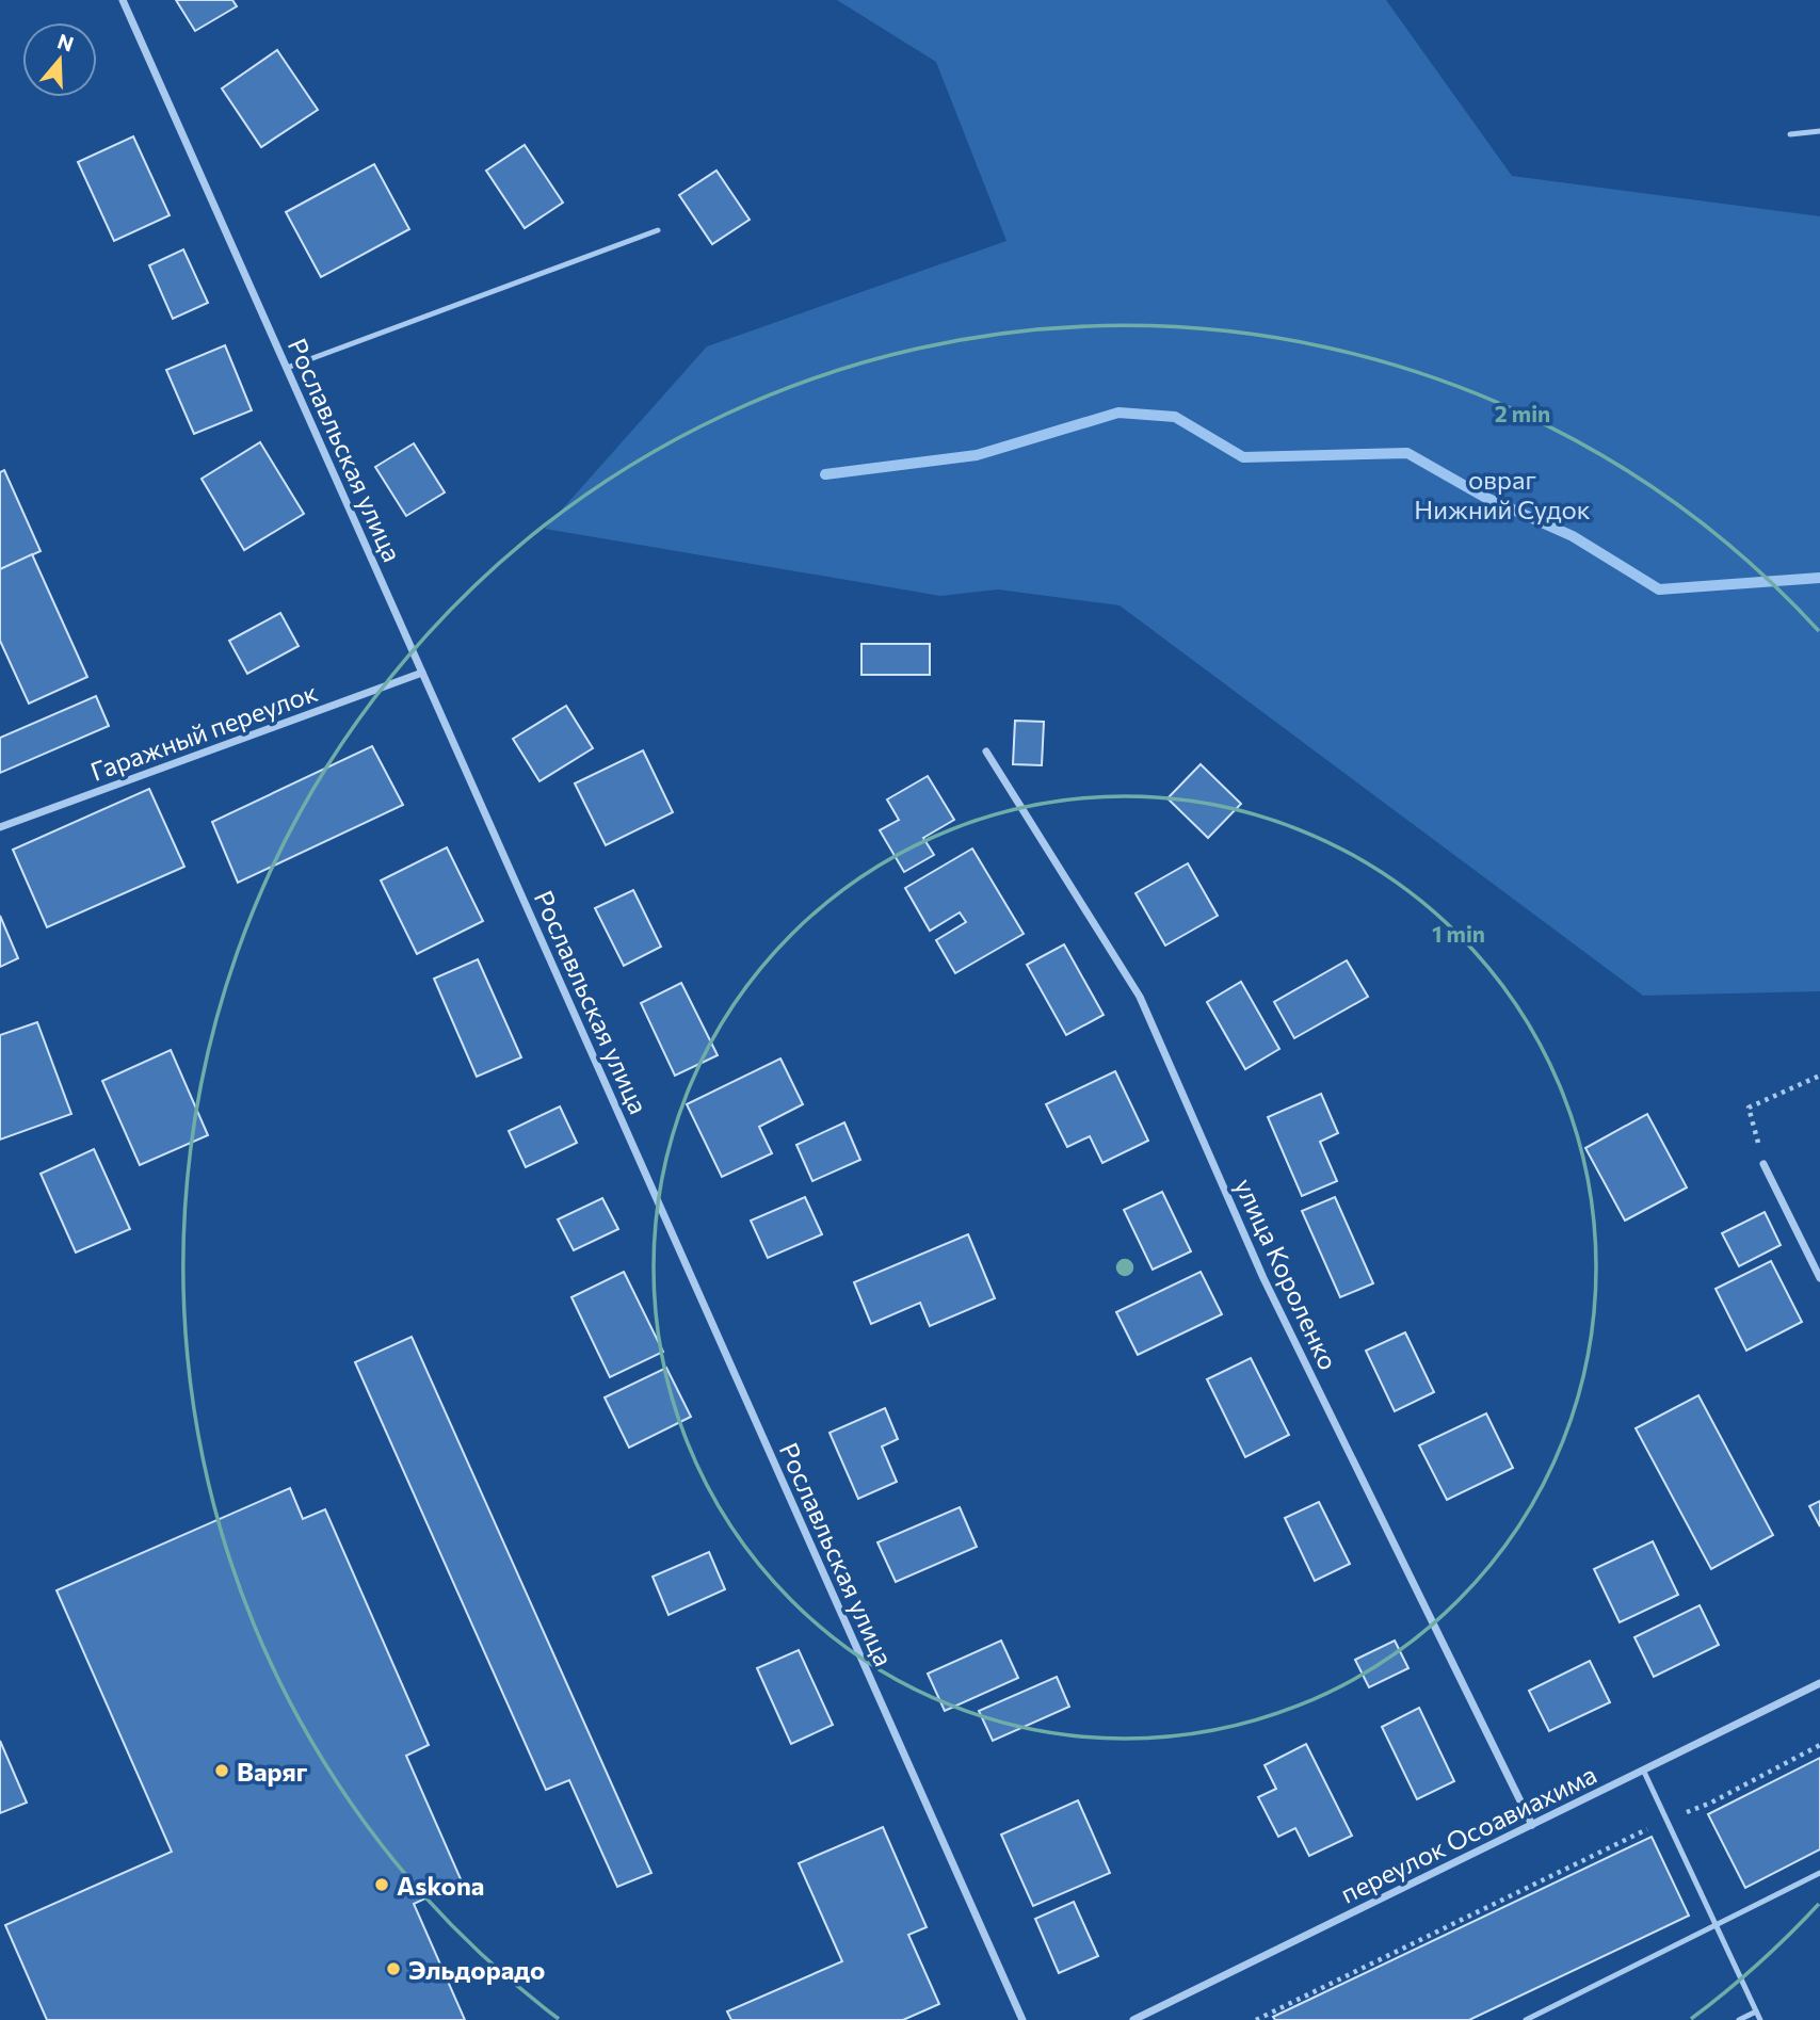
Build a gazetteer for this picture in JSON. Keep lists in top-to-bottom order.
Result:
{
  "streets": {
    "street": [
      "Рославльская улица",
      "Гаражный переулок",
      "улица Короленко",
      "переулок Осоавиахима"
    ]
  },
  "crossings": [
    ["Рославльская улица", "Гаражный переулок"],
    ["улица Короленко", "переулок Осоавиахима"]
  ],
  "parks": ["овраг Нижний Судок"],
  "places": ["Варяг", "Askona", "Эльдорадо"],
  "north": "top",
  "rings": ["2 min", "1 min"]
}
